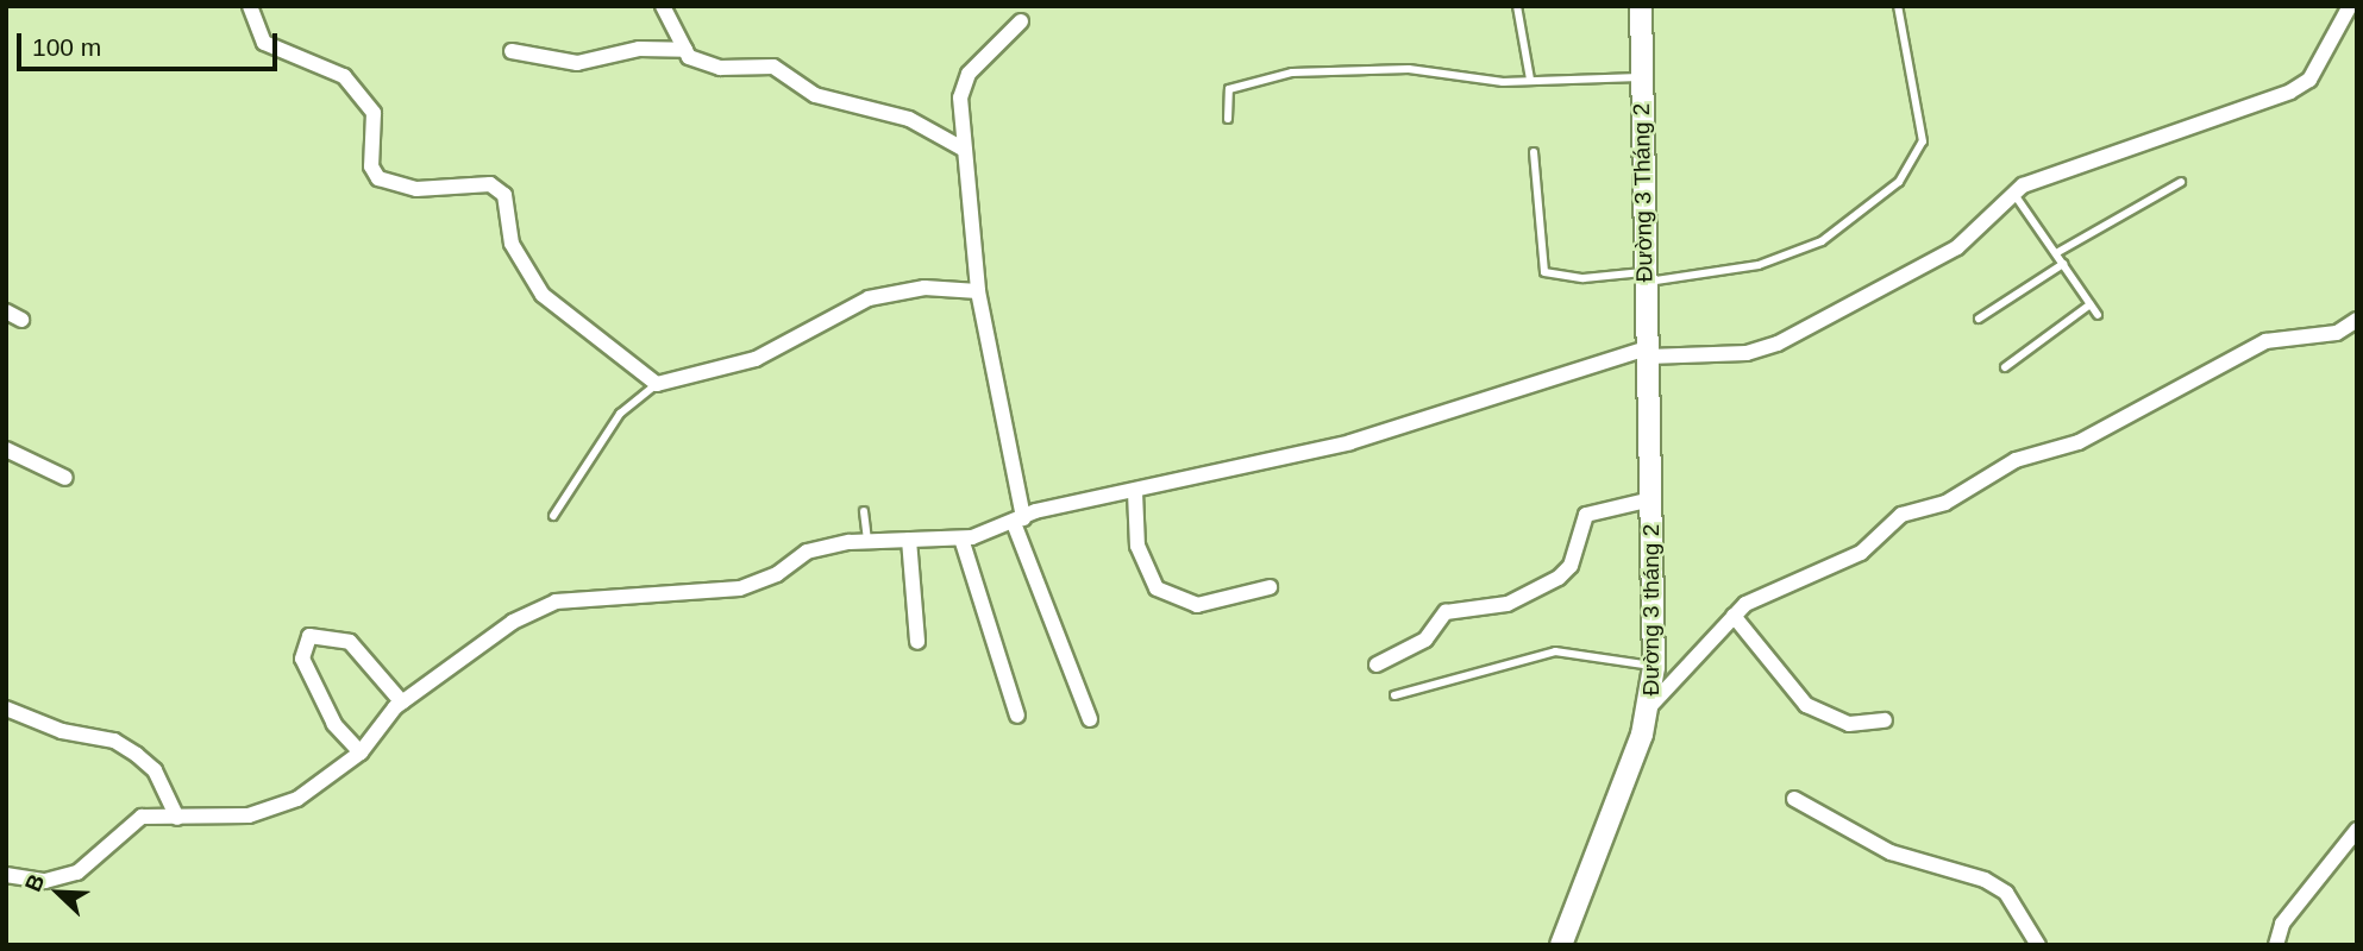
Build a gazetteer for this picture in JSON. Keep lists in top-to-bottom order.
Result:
{
  "streets": {
    "main road": ["Đường 3 Tháng 2", "Đường 3 tháng 2"]
  },
  "crossings": [
    ["Đường 3 Tháng 2", "Đường 3 tháng 2"]
  ],
  "scale_bar": "100 m",
  "north": "top left"
}
